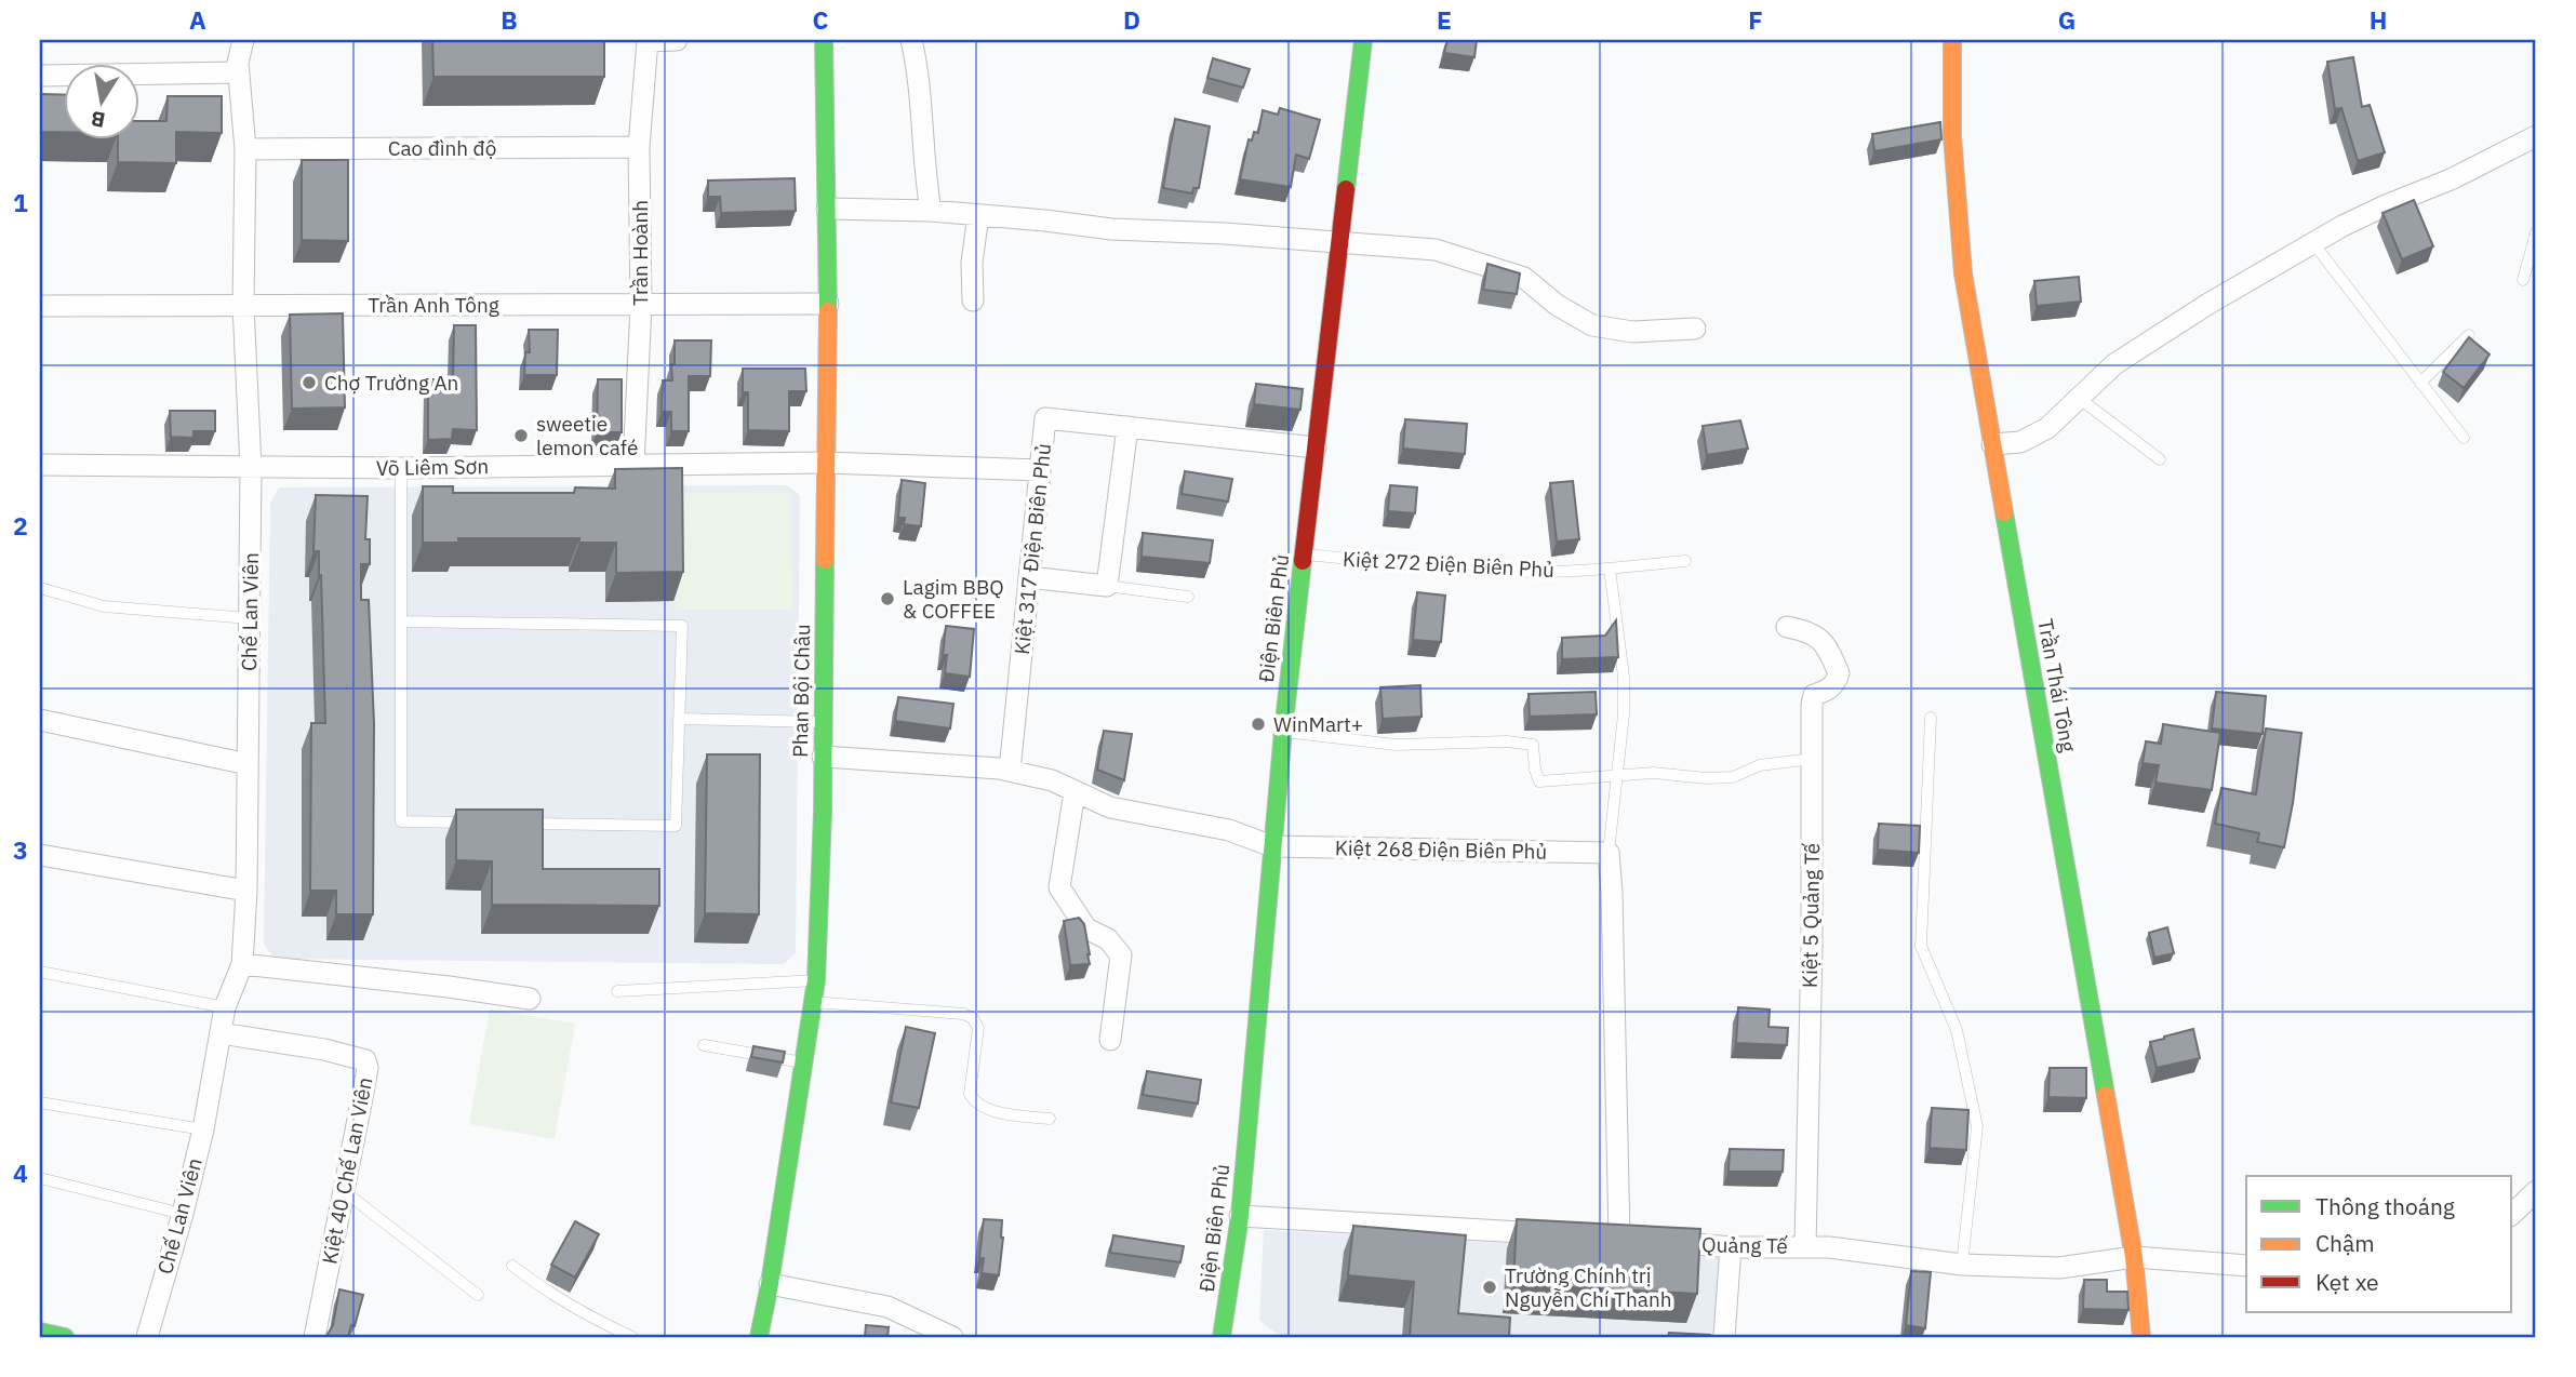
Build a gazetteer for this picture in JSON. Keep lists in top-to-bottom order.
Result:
{
  "streets": {
    "street": [
      "Cao đình độ",
      "Trần Hoành",
      "Trần Anh Tông",
      "Võ Liêm Sơn",
      "Kiệt 317 Điện Biên Phủ",
      "Chế Lan Viên",
      "Điện Biên Phủ",
      "Trần Thái Tông",
      "Phan Bội Châu",
      "Kiệt 268 Điện Biên Phủ",
      "Kiệt 5 Quảng Tế",
      "Kiệt 40 Chế Lan Viên",
      "Quảng Tế"
    ],
    "lane": ["Kiệt 272 Điện Biên Phủ"]
  },
  "crossings": [
    ["Cao đình độ", "Trần Hoành"],
    ["Cao đình độ", "Chế Lan Viên"],
    ["Trần Hoành", "Trần Anh Tông"],
    ["Trần Hoành", "Võ Liêm Sơn"],
    ["Trần Anh Tông", "Chế Lan Viên"],
    ["Trần Anh Tông", "Phan Bội Châu"],
    ["Võ Liêm Sơn", "Kiệt 317 Điện Biên Phủ"],
    ["Võ Liêm Sơn", "Chế Lan Viên"],
    ["Võ Liêm Sơn", "Phan Bội Châu"],
    ["Kiệt 317 Điện Biên Phủ", "Điện Biên Phủ"],
    ["Kiệt 317 Điện Biên Phủ", "Kiệt 268 Điện Biên Phủ"],
    ["Kiệt 272 Điện Biên Phủ", "Điện Biên Phủ"],
    ["Chế Lan Viên", "Kiệt 40 Chế Lan Viên"],
    ["Điện Biên Phủ", "Kiệt 268 Điện Biên Phủ"],
    ["Trần Thái Tông", "Quảng Tế"],
    ["Phan Bội Châu", "Kiệt 268 Điện Biên Phủ"],
    ["Kiệt 268 Điện Biên Phủ", "Quảng Tế"],
    ["Kiệt 5 Quảng Tế", "Quảng Tế"]
  ],
  "places": [
    "Chợ Trường An",
    "sweetie lemon café",
    "Lagim BBQ & COFFEE",
    "WinMart+",
    "Trường Chính trị Nguyễn Chí Thanh"
  ],
  "legend": ["Thông thoáng", "Chậm", "Kẹt xe"],
  "north": "bottom",
  "grid": {
    "columns": [
      "A",
      "B",
      "C",
      "D",
      "E",
      "F",
      "G",
      "H"
    ],
    "rows": [
      "1",
      "2",
      "3",
      "4"
    ]
  }
}
